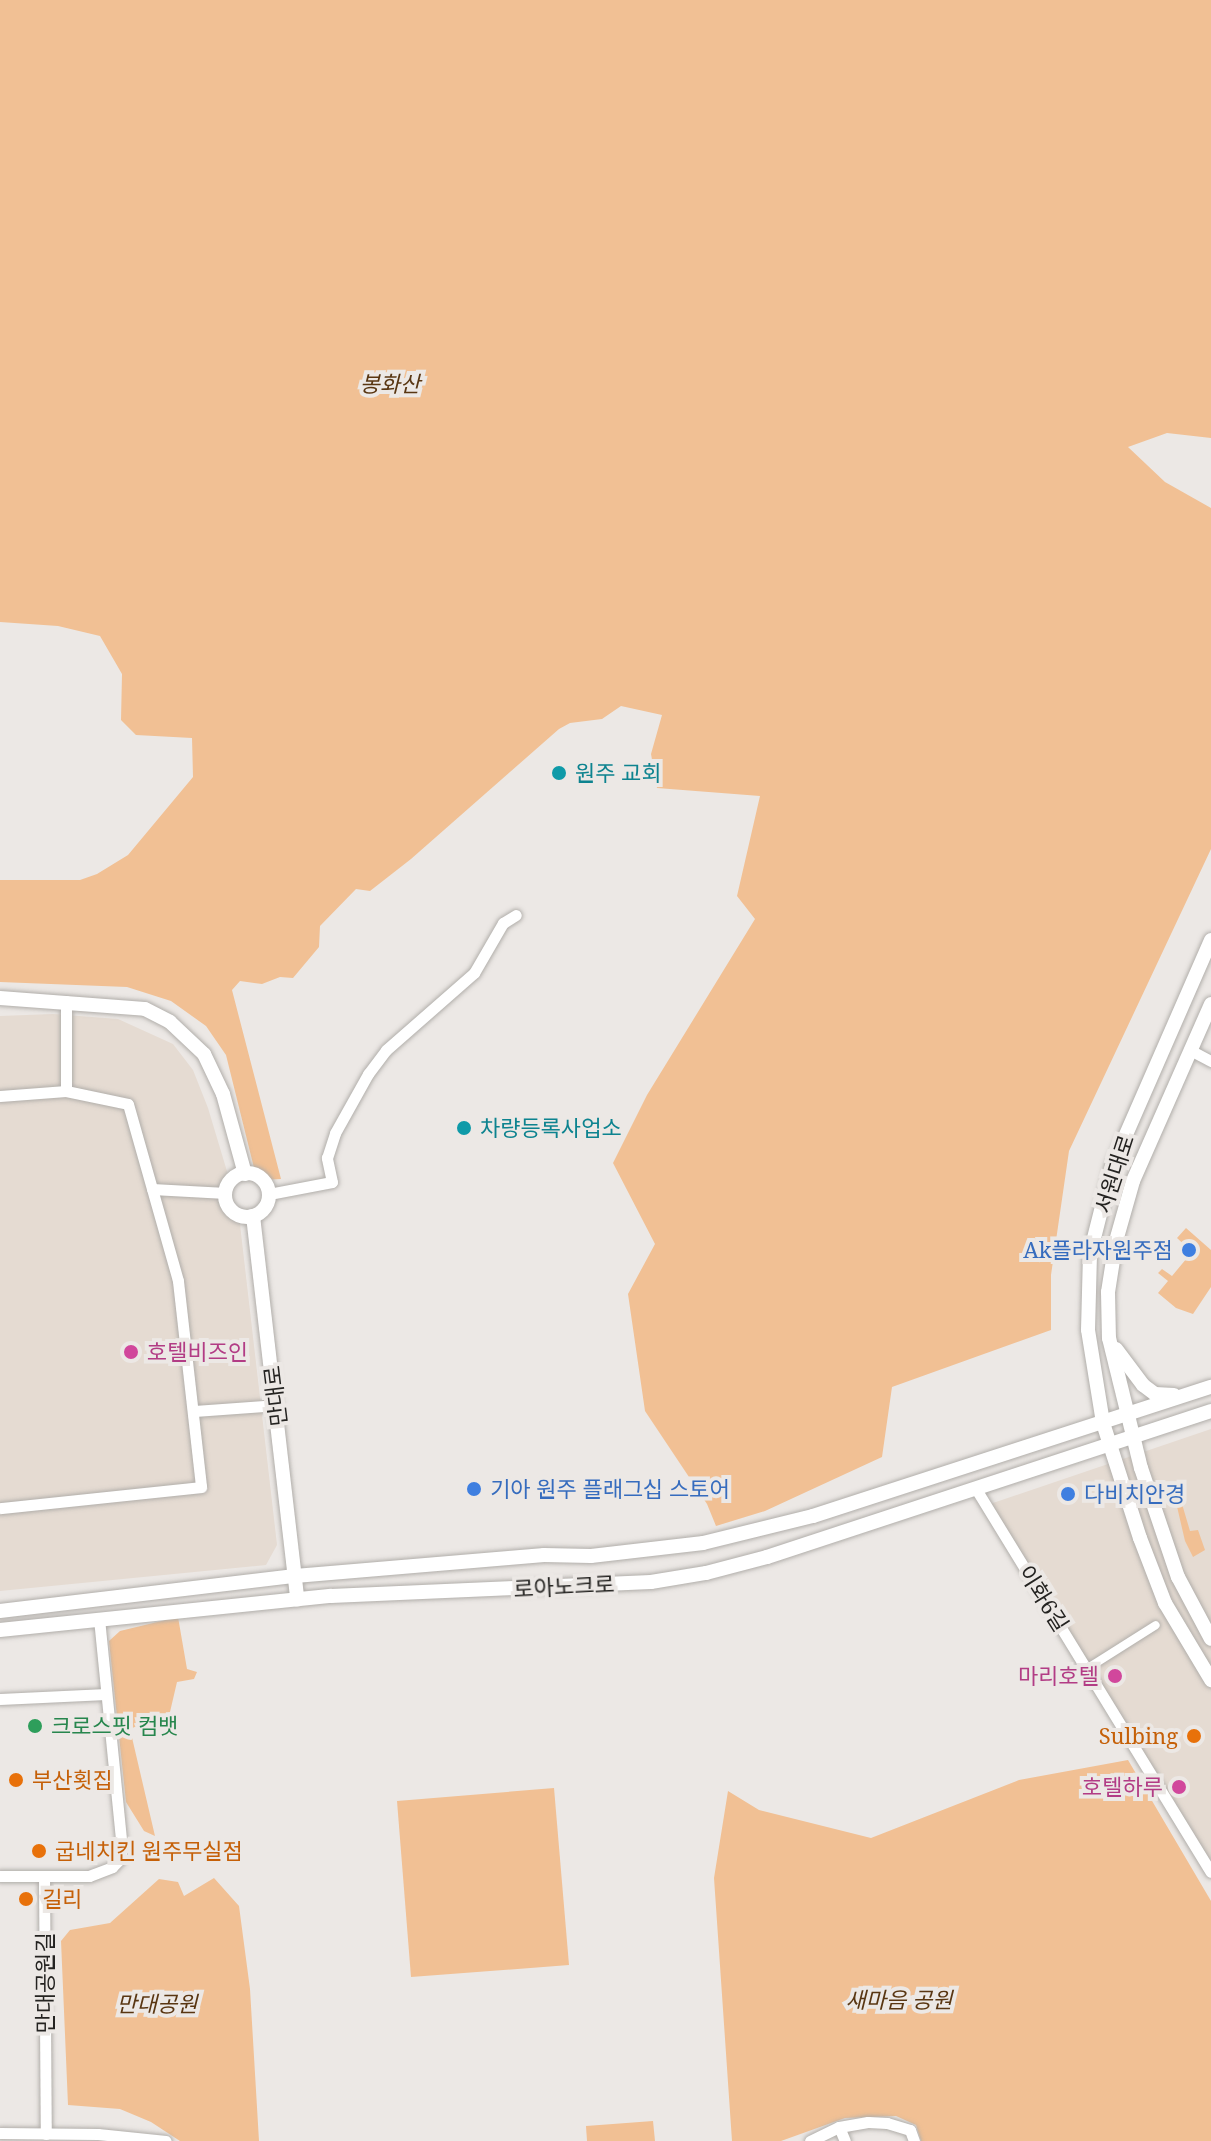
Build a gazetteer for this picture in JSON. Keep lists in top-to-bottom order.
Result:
{
  "streets": {
    "street": [
      "서원대로",
      "만대로",
      "로아노크로",
      "이화6길",
      "만대공원길"
    ]
  },
  "crossings": [
    ["서원대로", "로아노크로"],
    ["만대로", "로아노크로"],
    ["로아노크로", "이화6길"]
  ],
  "parks": ["봉화산", "새마음 공원", "만대공원"],
  "places": [
    "원주 교회",
    "차량등록사업소",
    "Ak플라자원주점",
    "호텔비즈인",
    "기아 원주 플래그십 스토어",
    "다비치안경",
    "마리호텔",
    "크로스핏 컴뱃",
    "Sulbing",
    "부산횟집",
    "호텔하루",
    "굽네치킨 원주무실점",
    "길리"
  ]
}
